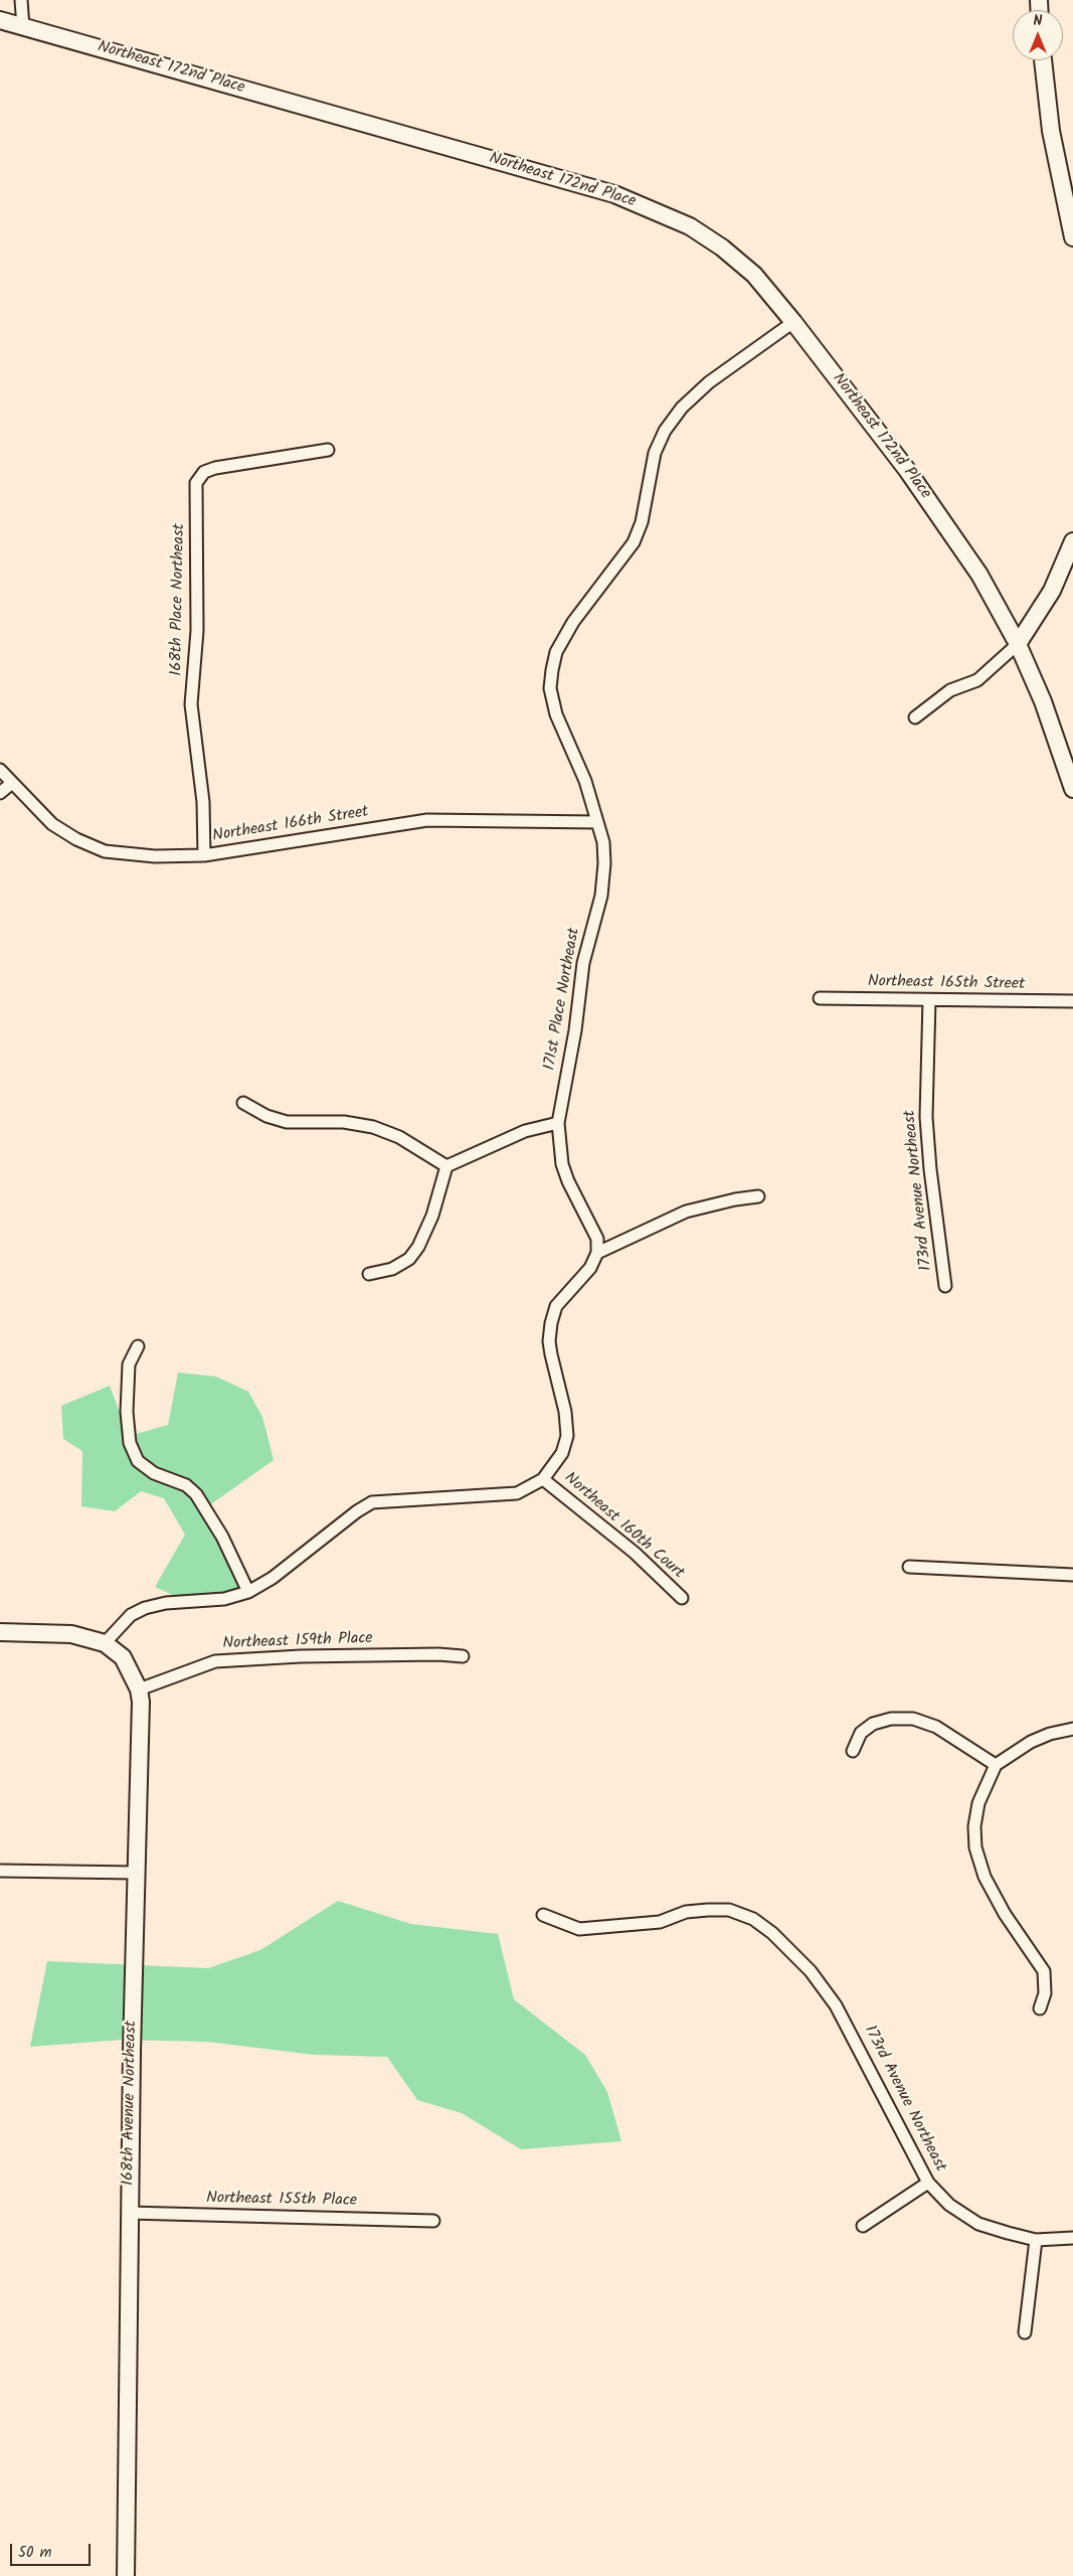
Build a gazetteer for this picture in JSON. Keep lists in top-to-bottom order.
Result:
{
  "streets": {
    "street": [
      "Northeast 172nd Place",
      "168th Place Northeast",
      "Northeast 166th Street",
      "Northeast 165th Street",
      "171st Place Northeast",
      "173rd Avenue Northeast",
      "Northeast 160th Court",
      "Northeast 159th Place",
      "168th Avenue Northeast",
      "Northeast 155th Place"
    ]
  },
  "crossings": [
    ["Northeast 172nd Place", "171st Place Northeast"],
    ["168th Place Northeast", "Northeast 166th Street"],
    ["Northeast 166th Street", "171st Place Northeast"],
    ["Northeast 165th Street", "173rd Avenue Northeast"],
    ["Northeast 159th Place", "168th Avenue Northeast"],
    ["168th Avenue Northeast", "Northeast 155th Place"]
  ],
  "scale_bar": "50 m",
  "north": "top"
}
